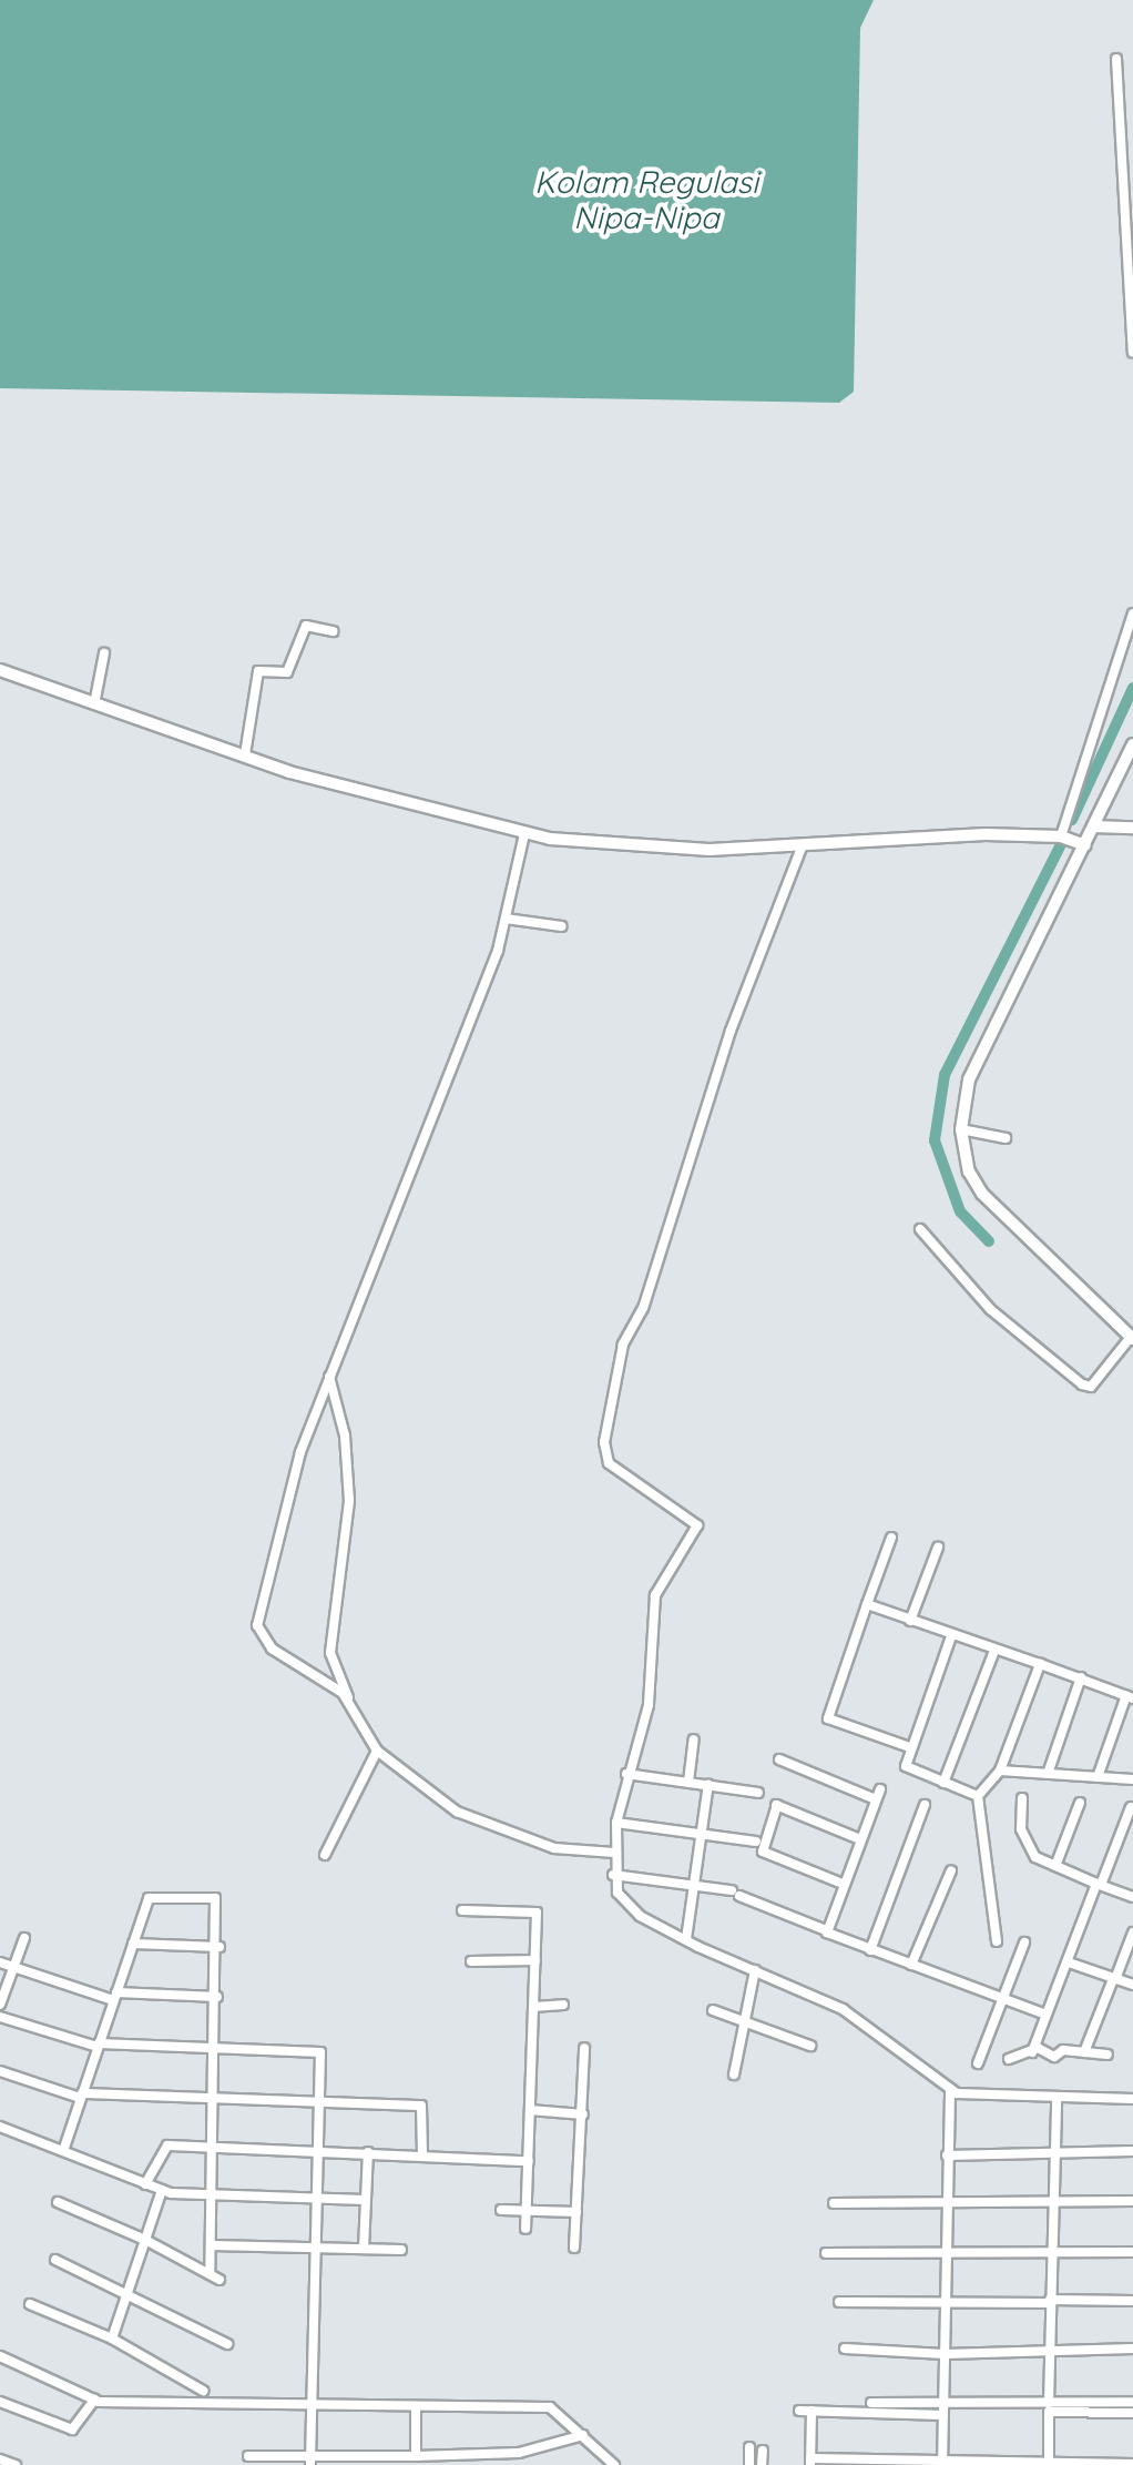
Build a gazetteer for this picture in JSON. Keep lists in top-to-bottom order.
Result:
{
  "water": ["Kolam Regulasi Nipa-Nipa"]
}
